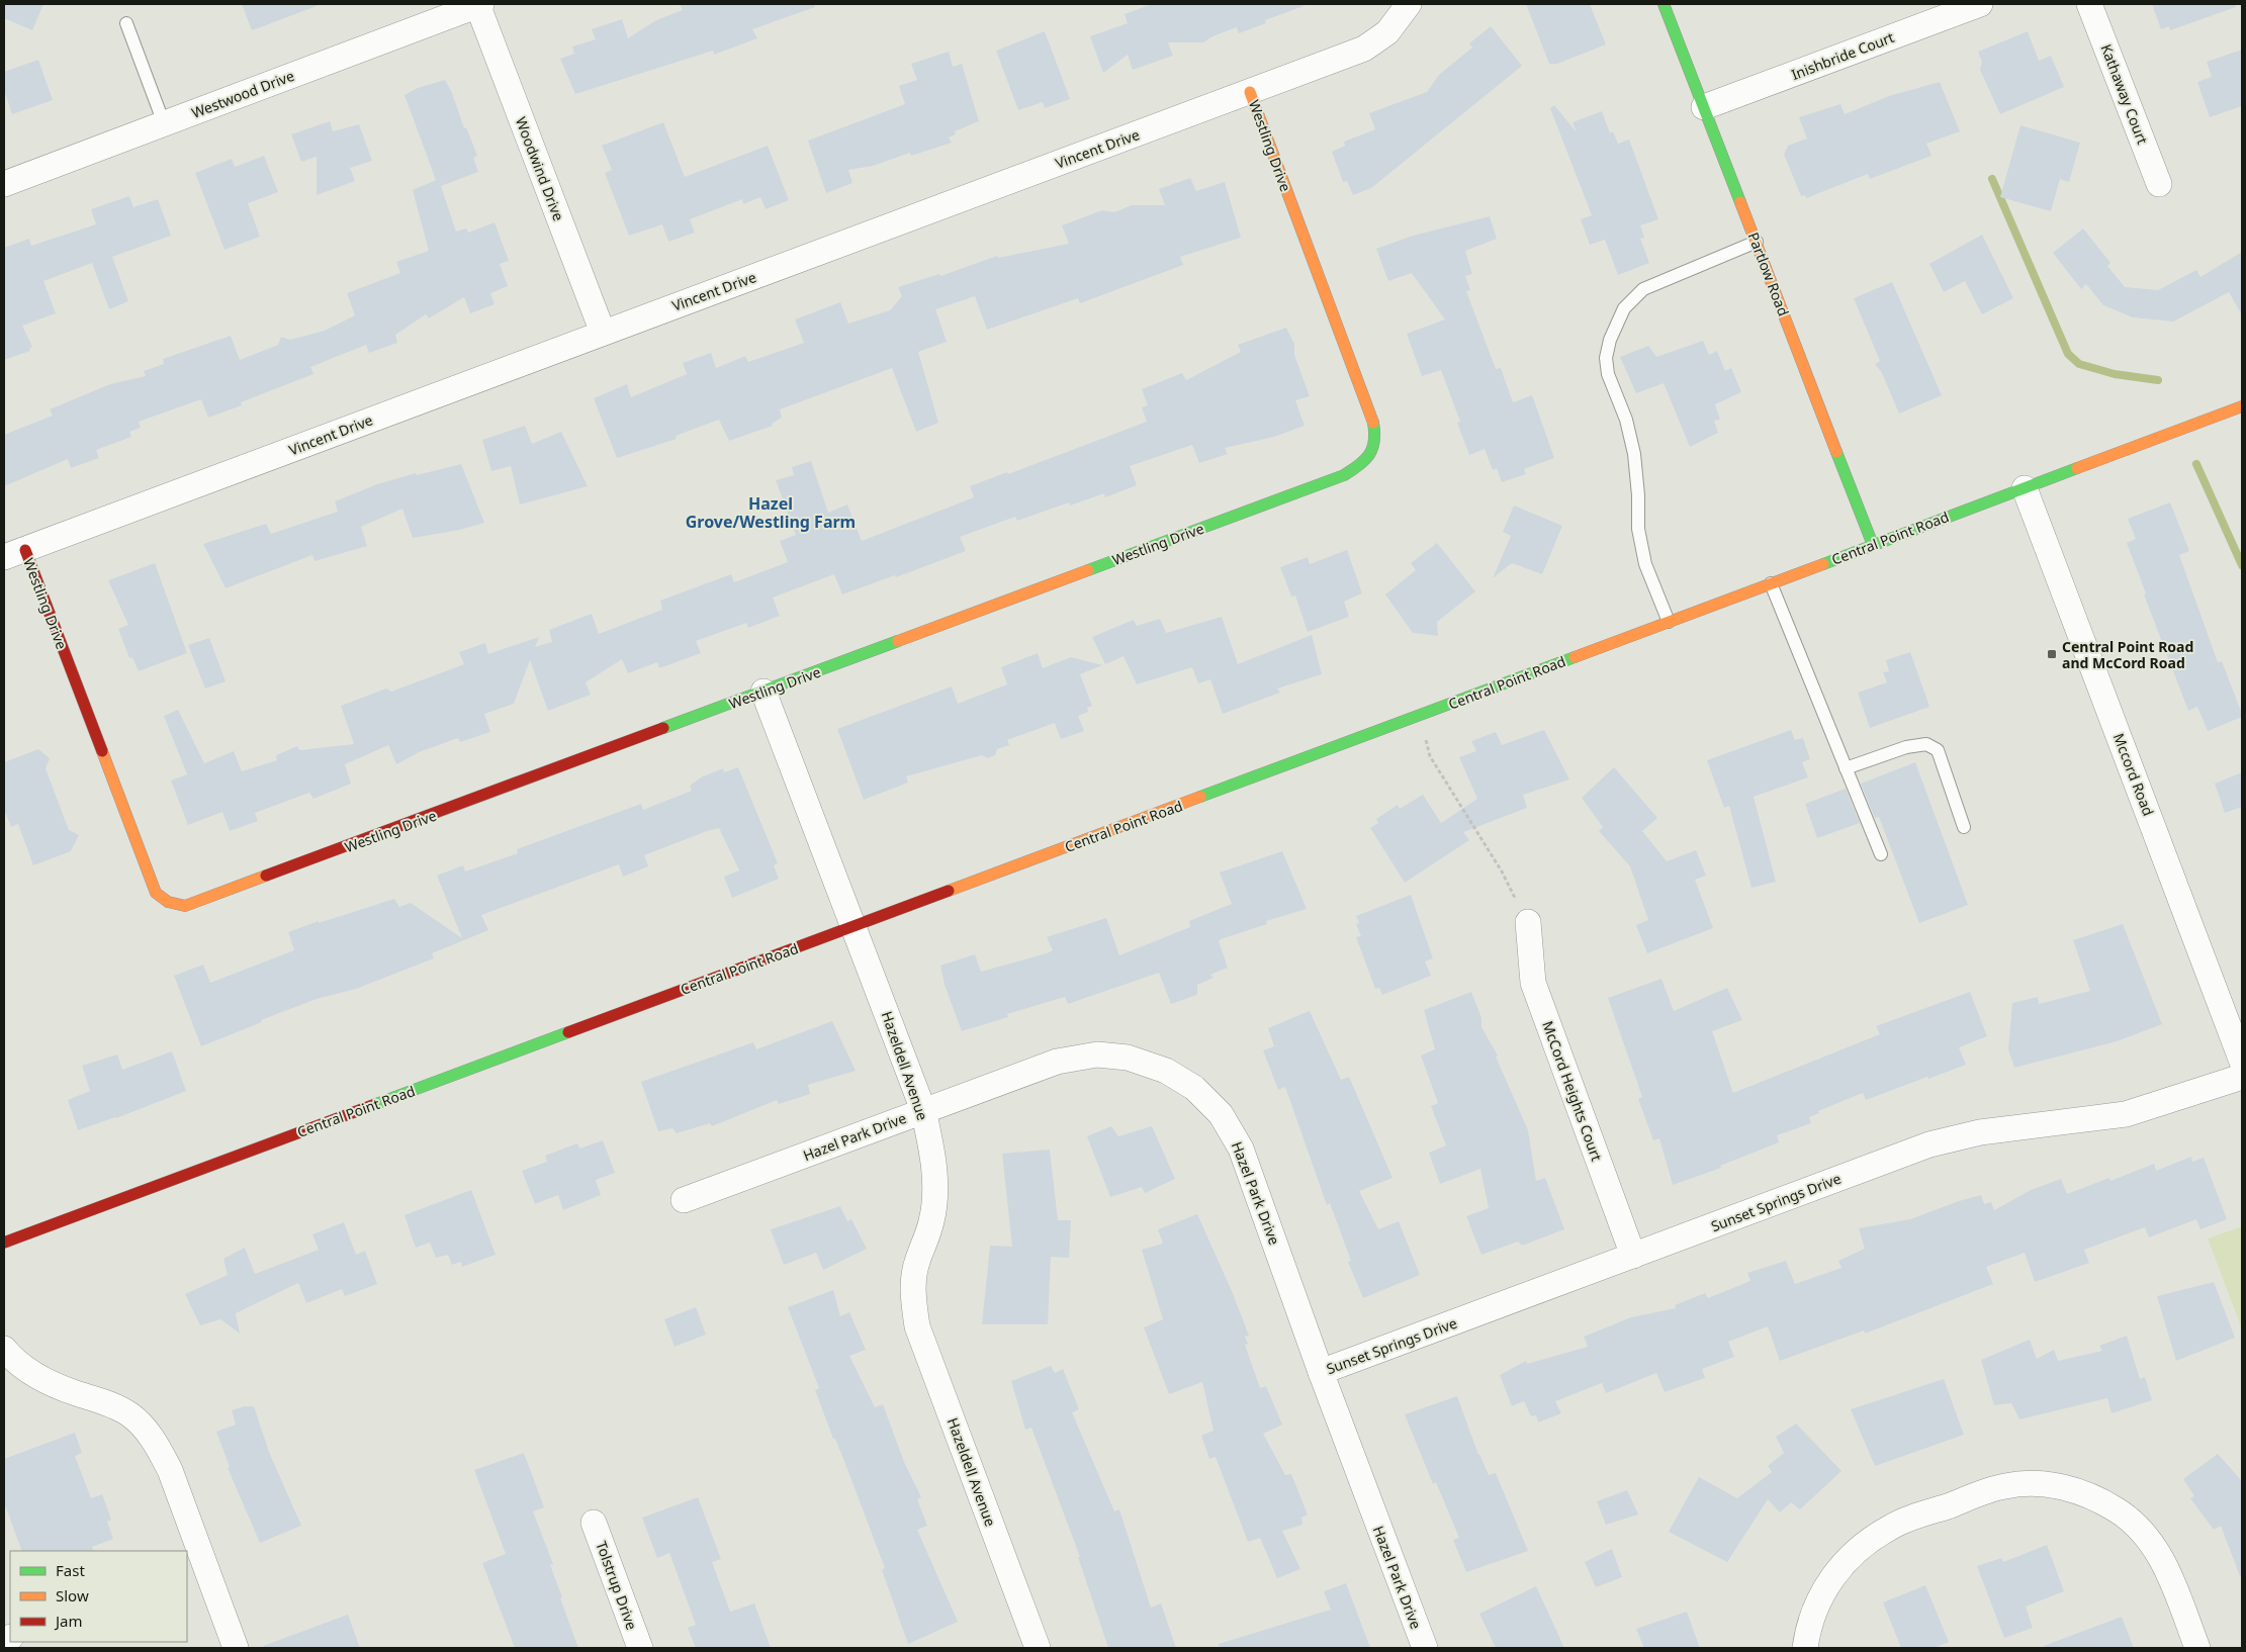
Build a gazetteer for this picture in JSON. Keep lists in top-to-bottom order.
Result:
{
  "streets": {
    "street": [
      "Inishbride Court",
      "Westwood Drive",
      "Kathaway Court",
      "Westling Drive",
      "Vincent Drive",
      "Woodwind Drive",
      "Partlow Road",
      "Central Point Road",
      "Mccord Road",
      "Hazeldell Avenue",
      "McCord Heights Court",
      "Hazel Park Drive",
      "Sunset Springs Drive",
      "Tolstrup Drive"
    ]
  },
  "crossings": [
    ["Inishbride Court", "Partlow Road"],
    ["Westwood Drive", "Woodwind Drive"],
    ["Westling Drive", "Vincent Drive"],
    ["Westling Drive", "Hazeldell Avenue"],
    ["Vincent Drive", "Woodwind Drive"],
    ["Partlow Road", "Central Point Road"],
    ["Central Point Road", "Mccord Road"],
    ["Central Point Road", "Hazeldell Avenue"],
    ["Hazeldell Avenue", "Hazel Park Drive"],
    ["McCord Heights Court", "Sunset Springs Drive"],
    ["Hazel Park Drive", "Sunset Springs Drive"]
  ],
  "districts": ["Hazel Grove/Westling Farm"],
  "places": {
    "transit": ["Central Point Road and McCord Road"]
  },
  "legend": ["Fast", "Slow", "Jam"]
}
